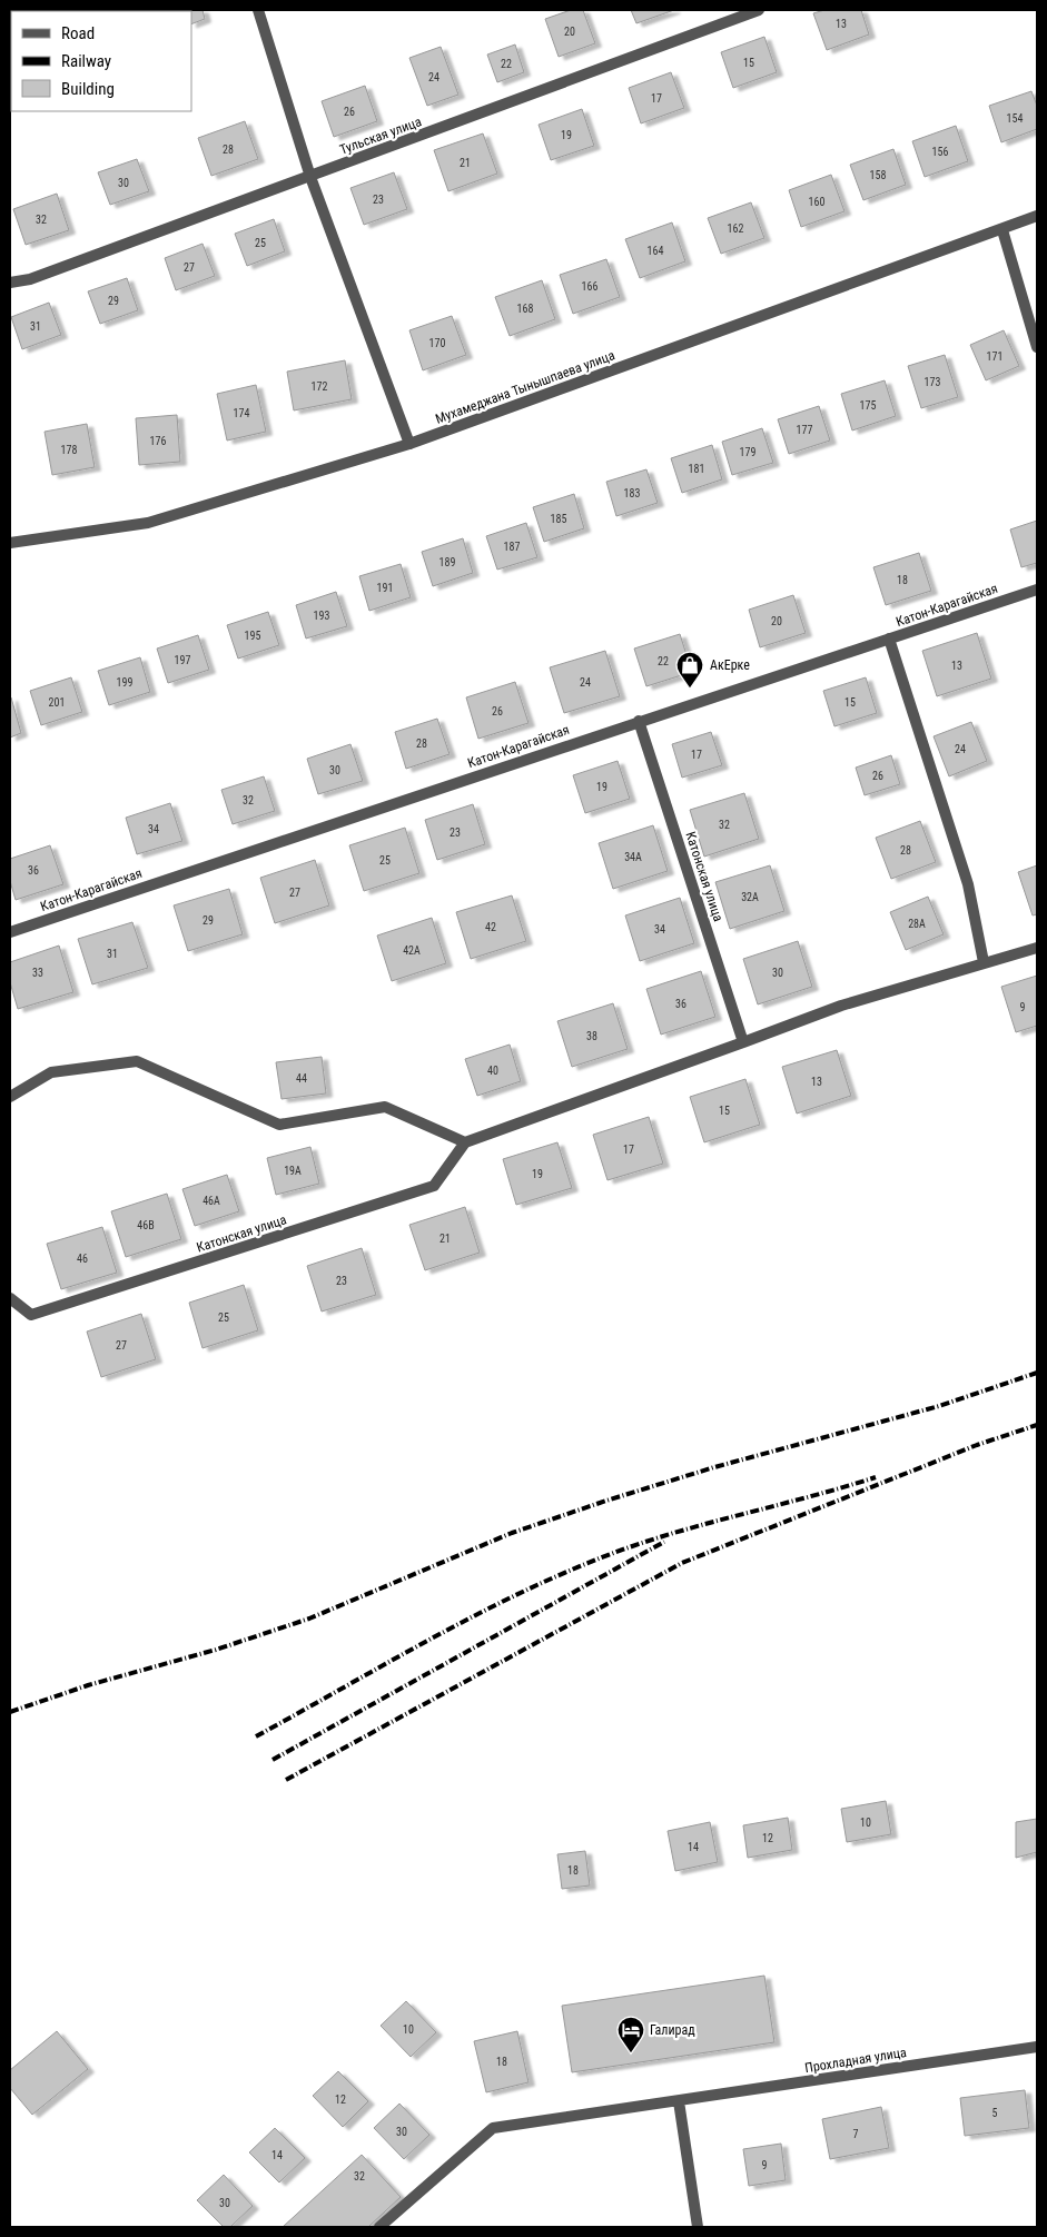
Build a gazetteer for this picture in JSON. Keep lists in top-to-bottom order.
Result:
{
  "streets": {
    "street": [
      "Тульская улица",
      "Мухамеджана Тынышпаева улица",
      "Катон-Карагайская",
      "Катонская улица",
      "Прохладная улица"
    ]
  },
  "crossings": [
    ["Катон-Карагайская", "Катонская улица"]
  ],
  "places": {
    "shop": ["АкЕрке"],
    "hotel": ["Галирад"]
  },
  "house_numbers": [
    "13",
    "20",
    "15",
    "22",
    "24",
    "17",
    "26",
    "154",
    "19",
    "28",
    "156",
    "21",
    "158",
    "30",
    "23",
    "160",
    "32",
    "162",
    "25",
    "164",
    "27",
    "166",
    "29",
    "168",
    "31",
    "170",
    "171",
    "173",
    "172",
    "175",
    "174",
    "177",
    "176",
    "178",
    "179",
    "181",
    "183",
    "185",
    "187",
    "189",
    "18",
    "191",
    "193",
    "20",
    "195",
    "197",
    "22",
    "13",
    "199",
    "24",
    "201",
    "15",
    "26",
    "28",
    "24",
    "17",
    "30",
    "26",
    "19",
    "32",
    "32",
    "34",
    "23",
    "28",
    "34А",
    "25",
    "36",
    "27",
    "32А",
    "29",
    "28А",
    "42",
    "34",
    "42А",
    "31",
    "33",
    "30",
    "36",
    "9",
    "38",
    "40",
    "44",
    "13",
    "15",
    "17",
    "19А",
    "19",
    "46А",
    "46В",
    "21",
    "46",
    "23",
    "25",
    "27",
    "10",
    "12",
    "14",
    "18",
    "10",
    "18",
    "12",
    "5",
    "30",
    "7",
    "14",
    "9",
    "32",
    "30"
  ],
  "legend": ["Road", "Railway", "Building"]
}
